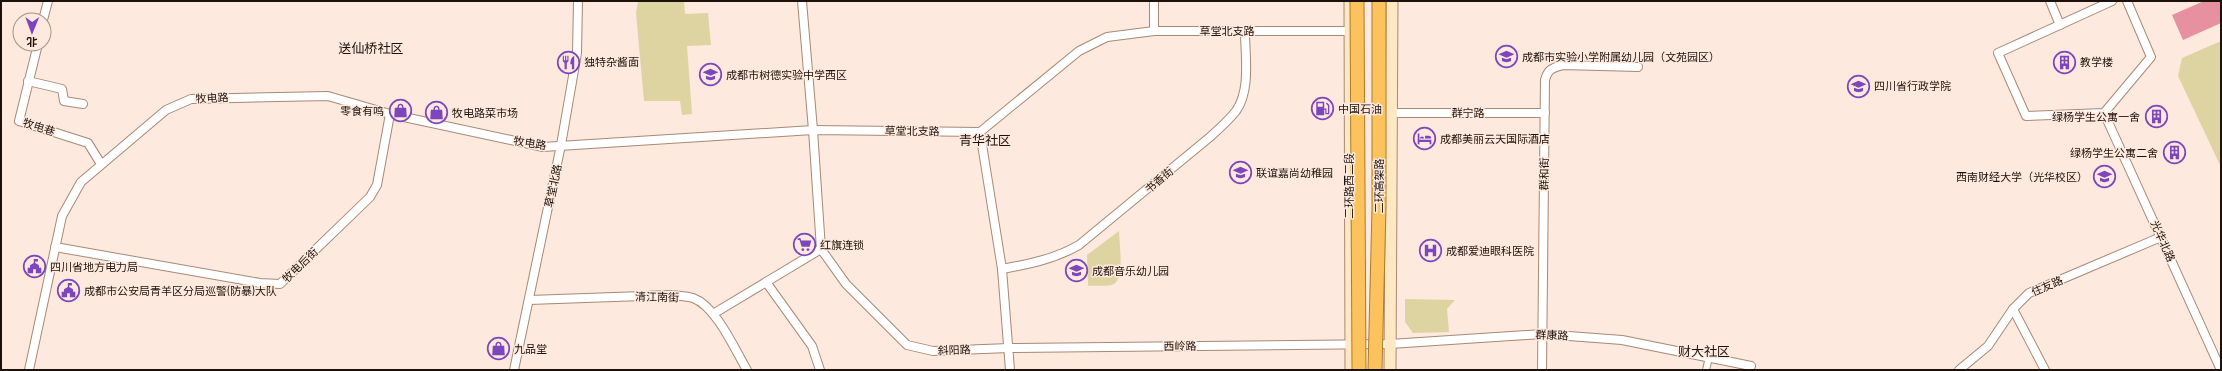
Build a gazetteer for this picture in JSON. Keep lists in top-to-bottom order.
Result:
{
  "streets": {
    "highway": ["二环高架路"],
    "main road": ["二环路西二段"],
    "street": [
      "草堂北支路",
      "牧电路",
      "群宁路",
      "牧电巷",
      "群和街",
      "书香街",
      "草堂北路",
      "光华北路",
      "牧电后街",
      "住友路",
      "清江南街",
      "群康路",
      "西岭路",
      "斜阳路"
    ]
  },
  "crossings": [
    ["草堂北支路", "牧电路"],
    ["草堂北支路", "书香街"],
    ["草堂北支路", "草堂北路"],
    ["草堂北支路", "二环路西二段"],
    ["牧电路", "牧电巷"],
    ["牧电路", "草堂北路"],
    ["牧电路", "牧电后街"],
    ["群宁路", "群和街"],
    ["群和街", "群康路"],
    ["草堂北路", "清江南街"],
    ["二环路西二段", "群康路"],
    ["二环路西二段", "西岭路"],
    ["光华北路", "住友路"],
    ["群康路", "西岭路"],
    ["西岭路", "斜阳路"]
  ],
  "districts": ["送仙桥社区", "青华社区", "财大社区"],
  "places": {
    "school or university": [
      "成都市实验小学附属幼儿园（文苑园区）",
      "成都市树德实验中学西区",
      "四川省行政学院",
      "联谊嘉尚幼稚园",
      "西南财经大学（光华校区）",
      "成都音乐幼儿园"
    ],
    "restaurant": ["独特杂酱面"],
    "building": ["教学楼", "绿杨学生公寓一舍", "绿杨学生公寓二舍"],
    "fuel station": ["中国石油"],
    "shop": ["零食有鸣", "牧电路菜市场", "九品堂"],
    "hotel": ["成都美丽云天国际酒店"],
    "supermarket": ["红旗连锁"],
    "hospital": ["成都爱迪眼科医院"],
    "public building": ["四川省地方电力局", "成都市公安局青羊区分局巡警(防暴)大队"]
  },
  "north": "bottom"
}
